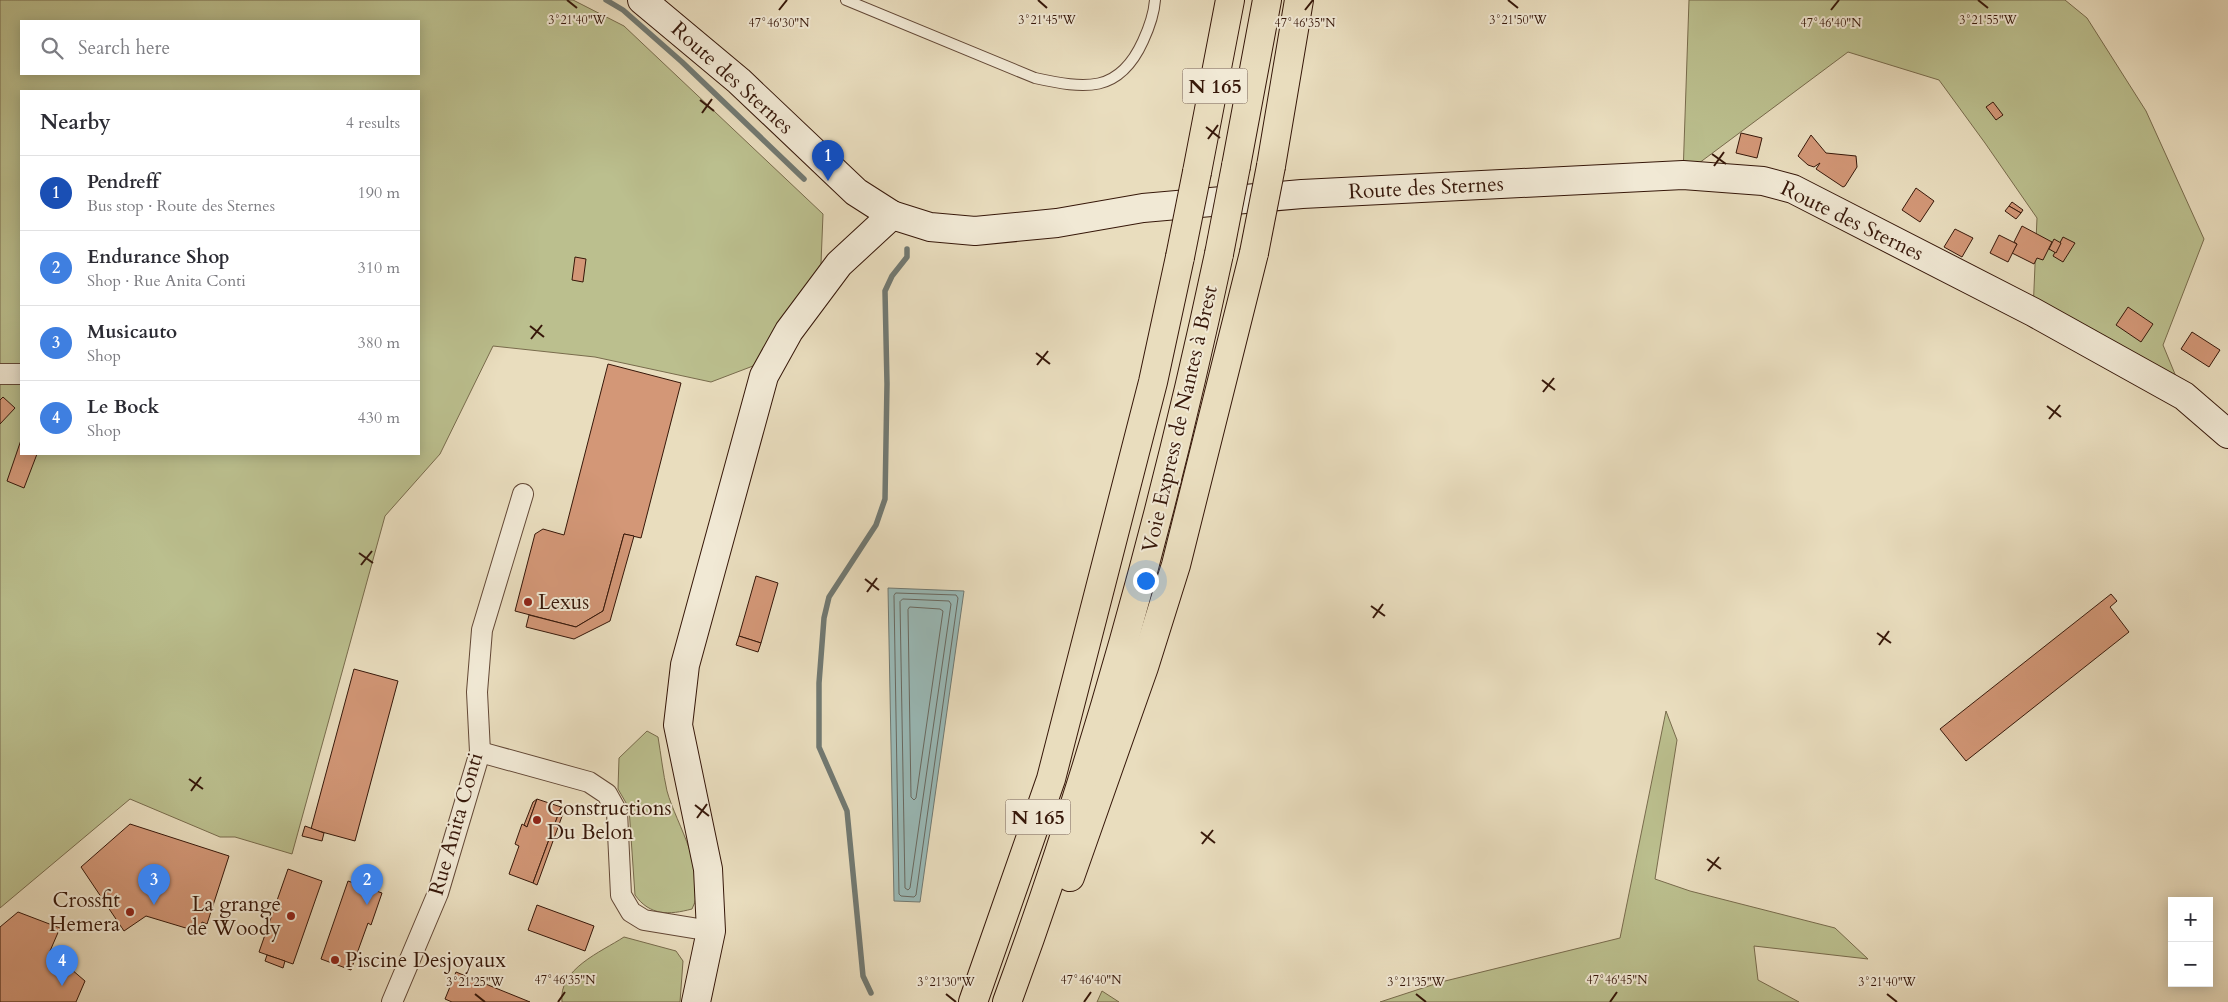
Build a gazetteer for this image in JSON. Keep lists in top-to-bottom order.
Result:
{
  "streets": {
    "highway": ["N 165", "Voie Express de Nantes à Brest"],
    "street": ["Route des Sternes", "Rue Anita Conti"]
  },
  "places": [
    "Lexus",
    "Constructions Du Belon",
    "Crossfit Hemera",
    "La grange de Woody",
    "Piscine Desjoyaux"
  ],
  "page": {
    "search": "Search here",
    "heading": ["Nearby", "4 results"],
    "pins": [
      "1",
      "2",
      "3",
      "4"
    ],
    "list": [
      {
        "mark": "1",
        "name": "Pendreff",
        "note": "Bus stop · Route des Sternes",
        "value": "190 m"
      },
      {
        "mark": "2",
        "name": "Endurance Shop",
        "note": "Shop · Rue Anita Conti",
        "value": "310 m"
      },
      {
        "mark": "3",
        "name": "Musicauto",
        "note": "Shop",
        "value": "380 m"
      },
      {
        "mark": "4",
        "name": "Le Bock",
        "note": "Shop",
        "value": "430 m"
      }
    ],
    "map_buttons": ["+", "−"]
  },
  "coordinates": [
    "3°21'40\"W",
    "3°21'45\"W",
    "3°21'50\"W",
    "3°21'55\"W",
    "47°46'30\"N",
    "47°46'35\"N",
    "47°46'40\"N",
    "47°46'45\"N",
    "3°21'25\"W",
    "3°21'30\"W",
    "3°21'35\"W"
  ]
}
